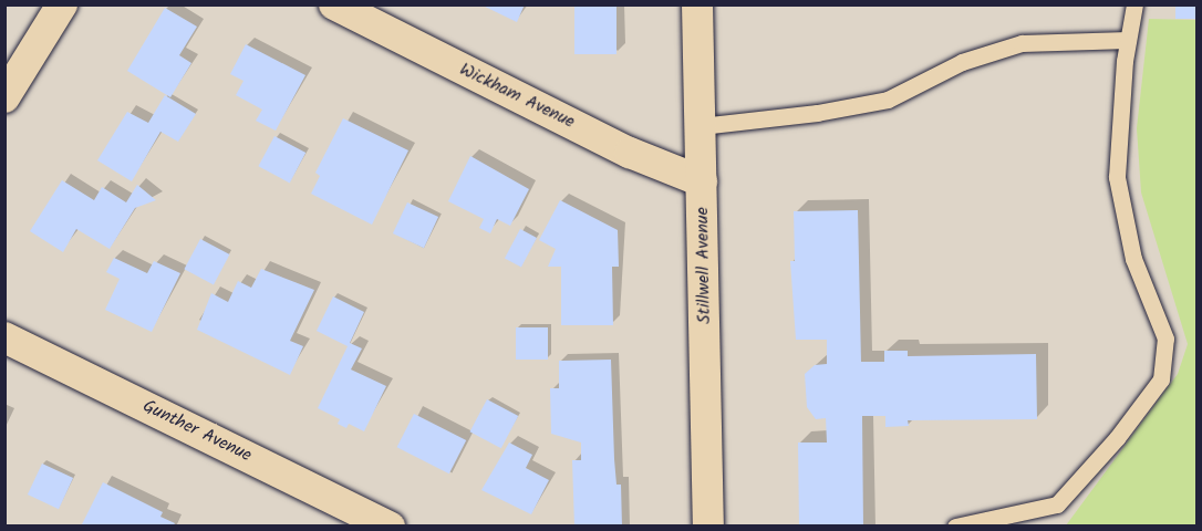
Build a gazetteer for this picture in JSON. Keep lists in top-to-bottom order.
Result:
{
  "streets": {
    "street": ["Wickham Avenue", "Stillwell Avenue", "Gunther Avenue"]
  },
  "crossings": [
    ["Wickham Avenue", "Stillwell Avenue"]
  ]
}
